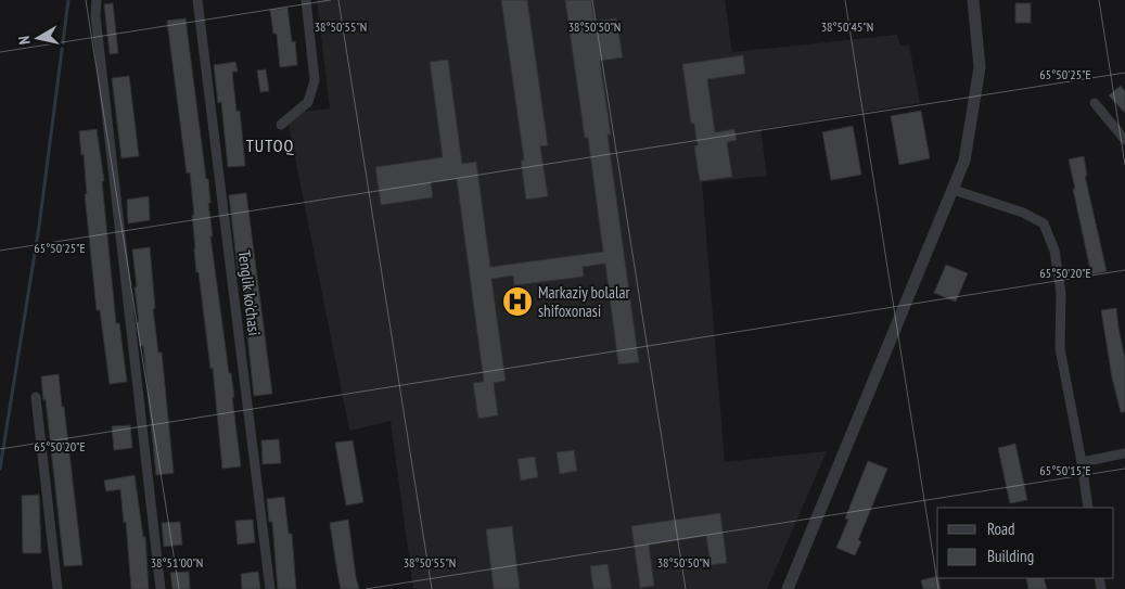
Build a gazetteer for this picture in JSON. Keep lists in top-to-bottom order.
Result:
{
  "streets": {
    "street": ["Tenglik ko'chasi"]
  },
  "districts": ["TUTOQ"],
  "places": {
    "hospital": ["Markaziy bolalar shifoxonasi"]
  },
  "legend": ["Road", "Building"],
  "north": "left",
  "coordinates": [
    "38°50'55\"N",
    "38°50'50\"N",
    "38°50'45\"N",
    "65°50'25\"E",
    "65°50'20\"E",
    "65°50'15\"E",
    "38°51'00\"N"
  ]
}
